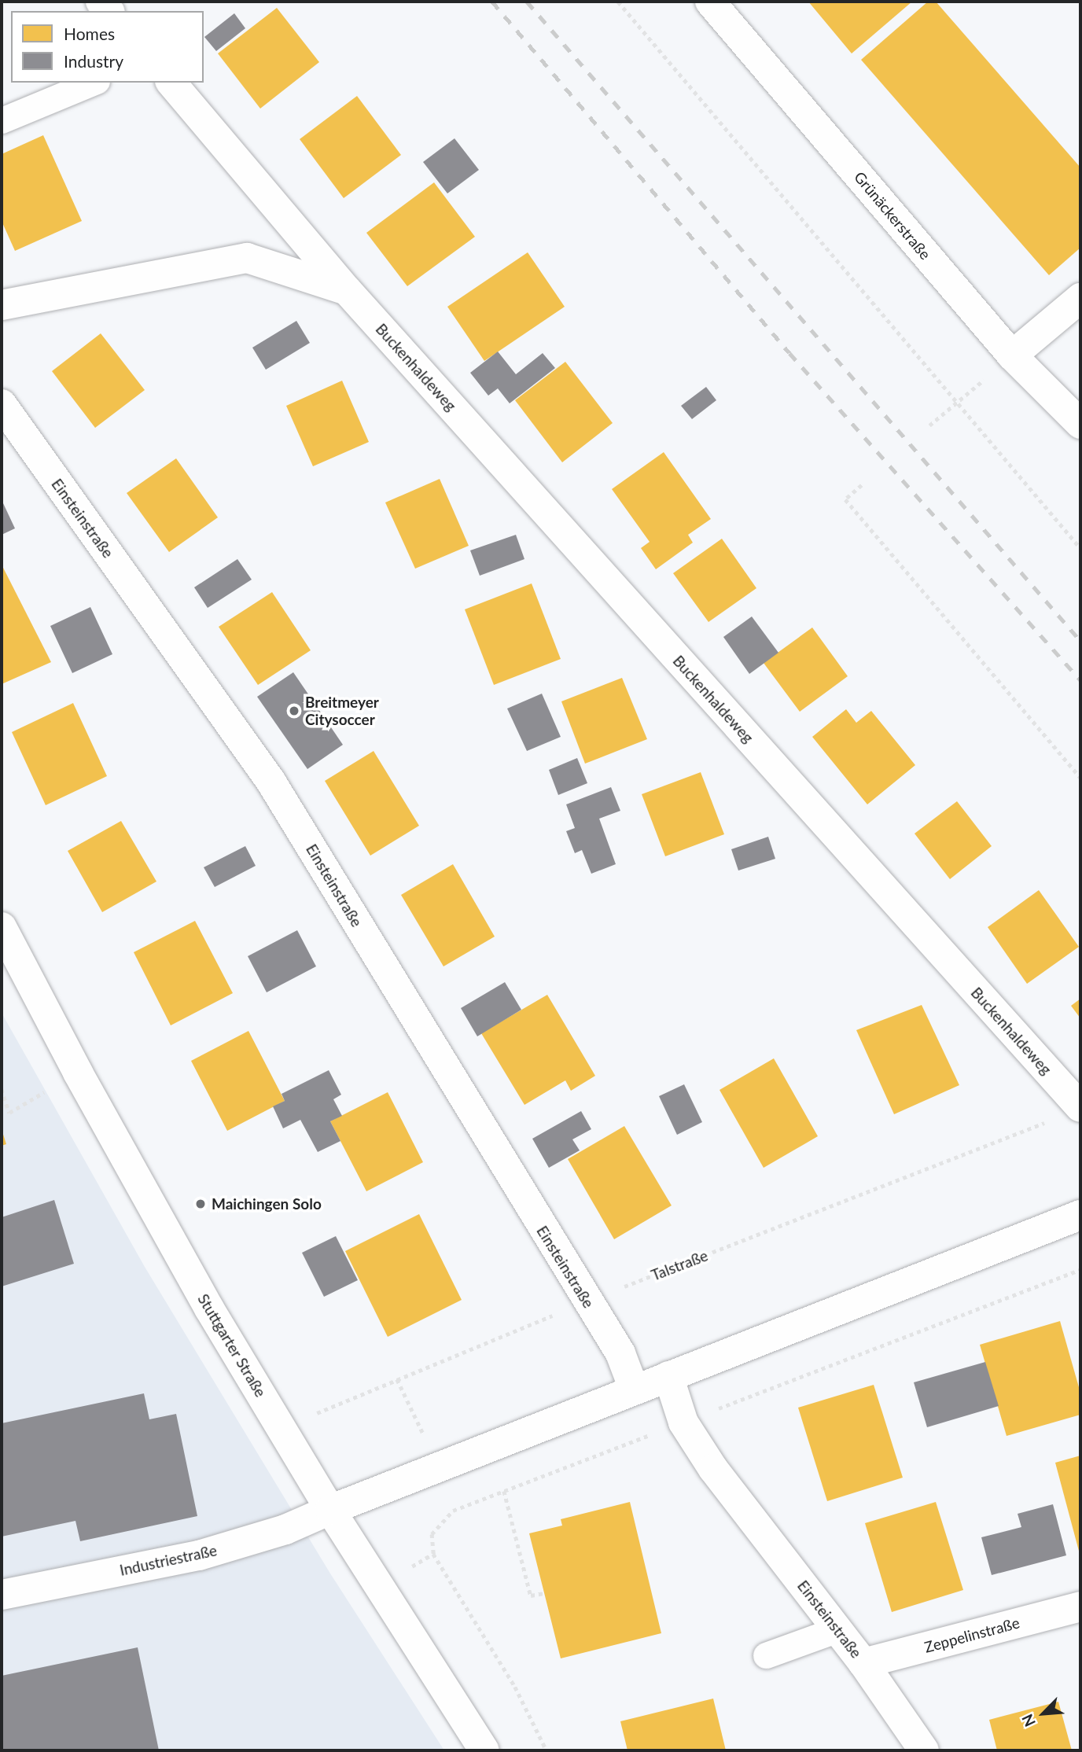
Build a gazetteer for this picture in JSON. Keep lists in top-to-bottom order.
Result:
{
  "streets": {
    "street": [
      "Grünäckerstraße",
      "Buckenhaldeweg",
      "Einsteinstraße",
      "Stuttgarter Straße",
      "Industriestraße",
      "Zeppelinstraße"
    ],
    "path": ["Talstraße"]
  },
  "crossings": [
    ["Einsteinstraße", "Talstraße"],
    ["Einsteinstraße", "Zeppelinstraße"],
    ["Talstraße", "Stuttgarter Straße"],
    ["Stuttgarter Straße", "Industriestraße"]
  ],
  "places": ["Breitmeyer Citysoccer", "Maichingen Solo"],
  "legend": ["Homes", "Industry"],
  "north": "bottom left"
}
